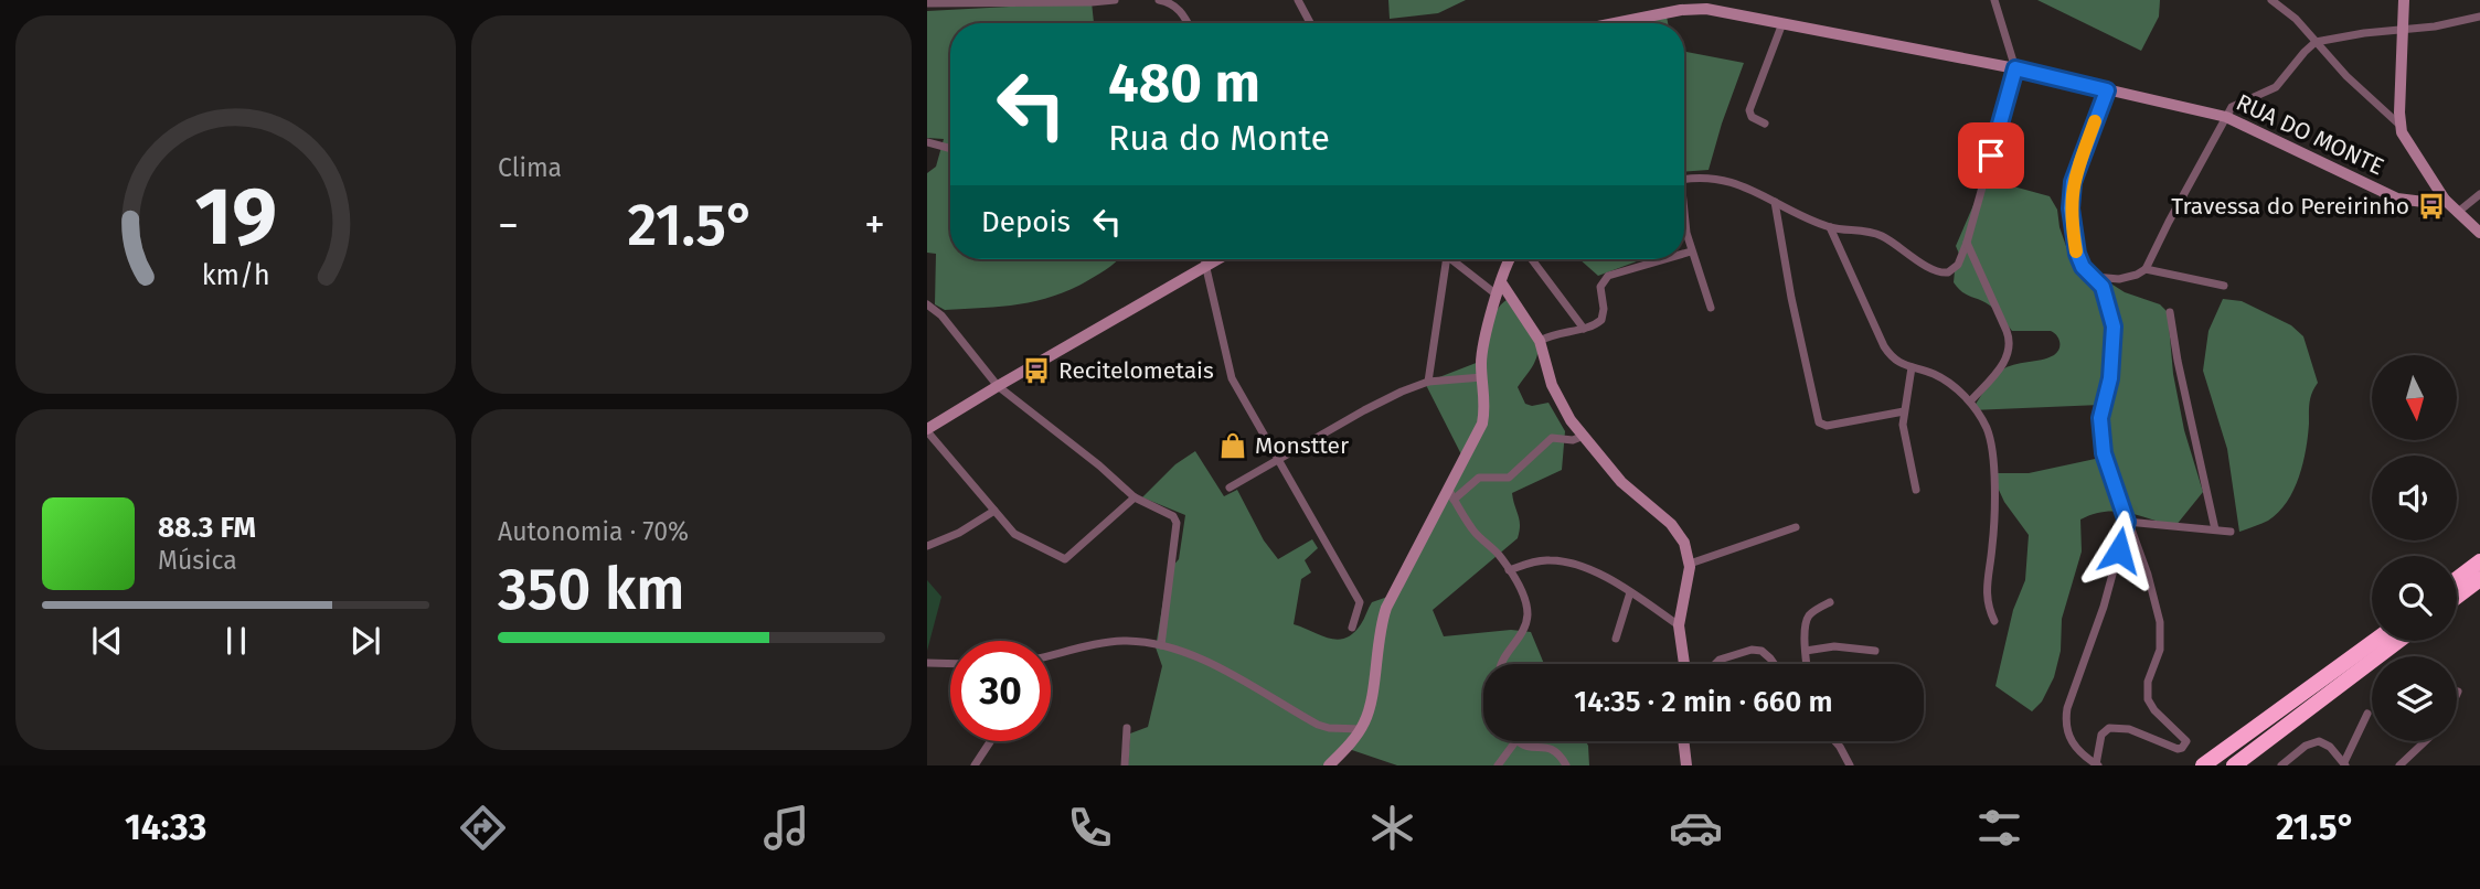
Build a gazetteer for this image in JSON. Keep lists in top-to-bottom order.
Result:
{
  "streets": {
    "street": ["RUA DO MONTE"]
  },
  "places": {
    "bus stop": ["Travessa do Pereirinho", "Recitelometais"],
    "shop": ["Monstter"]
  },
  "north": "bottom",
  "page": {
    "tile": [
      "Clima",
      ["Autonomia · 70%", "350 km"]
    ],
    "turn": ["480 m", "Rua do Monte"],
    "then": "Depois",
    "heat": ["−", "21.5°", "+"],
    "song": ["88.3 FM", "Música"],
    "limit": "30",
    "trip": "14:35 · 2 min · 660 m",
    "tabs": ["14:33", "21.5°"],
    "gauge": ["19", "km/h"]
  }
}
